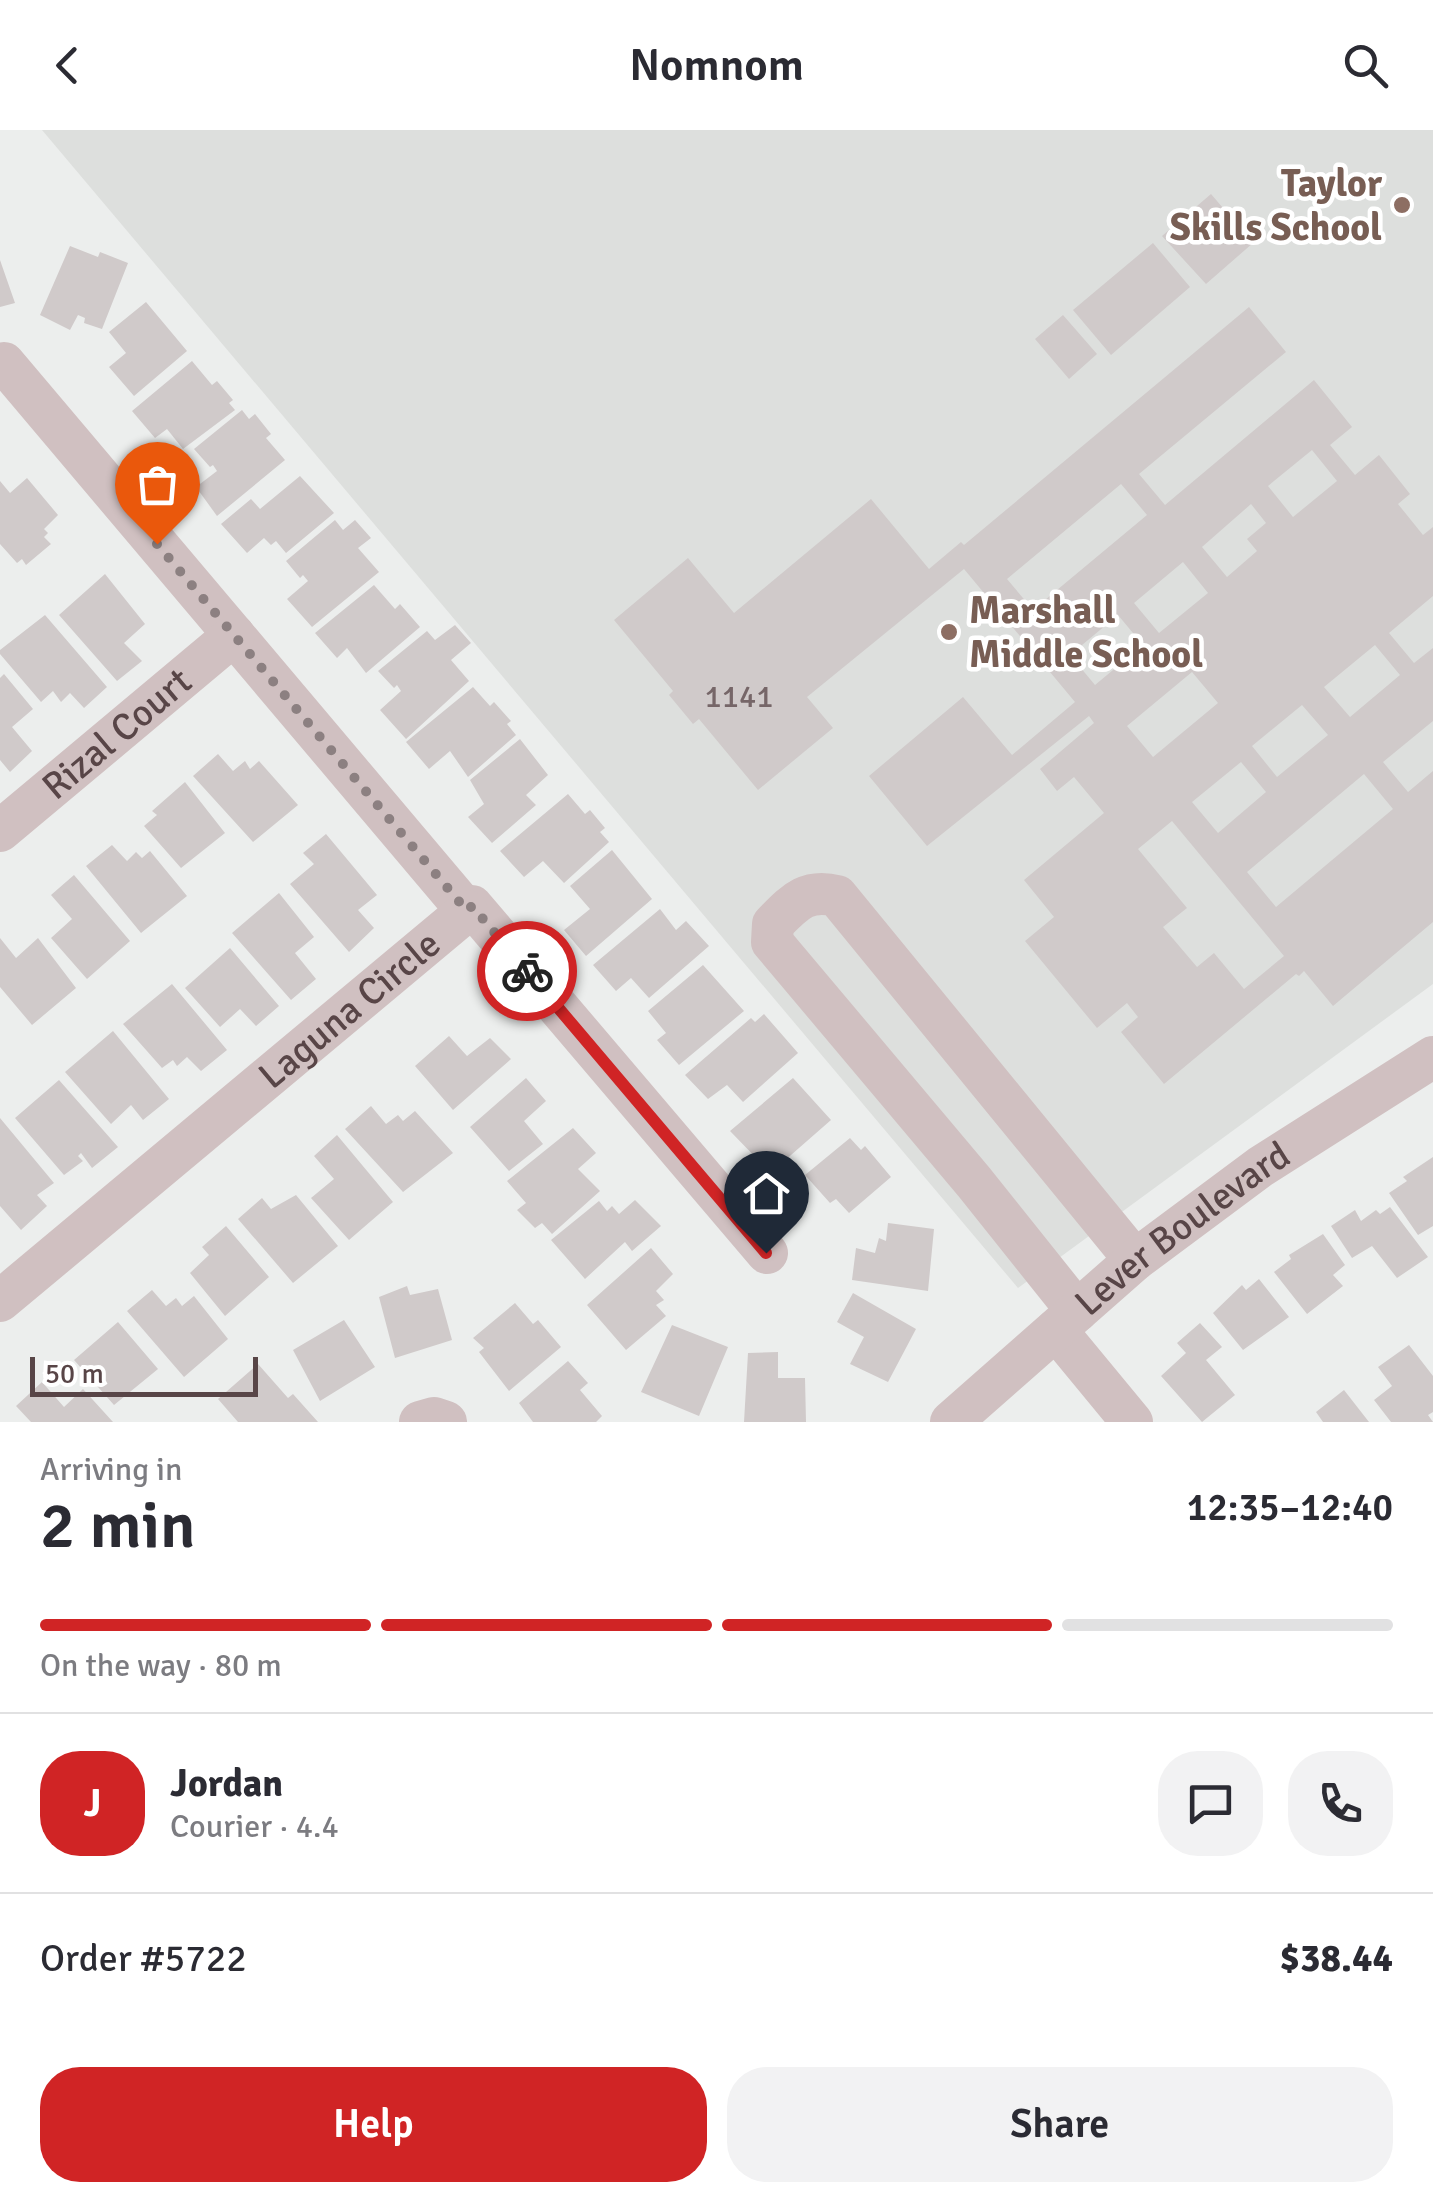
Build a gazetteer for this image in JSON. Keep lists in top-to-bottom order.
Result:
{
  "streets": {
    "street": ["Rizal Court", "Laguna Circle", "Lever Boulevard"]
  },
  "crossings": [
    ["Rizal Court", "Laguna Circle"]
  ],
  "places": ["Taylor Skills School", "Marshall Middle School"],
  "house_numbers": ["1141"],
  "scale_bar": "50 m",
  "page": {
    "header": "Nomnom",
    "scale": "50 m",
    "heading": ["2 min", "Arriving in", "12:35–12:40"],
    "panel": [
      "Jordan",
      "Courier · 4.4",
      "Order #5722",
      "$38.44"
    ],
    "bar": "On the way · 80 m",
    "round": "J",
    "buttons": ["Help", "Share"]
  }
}
